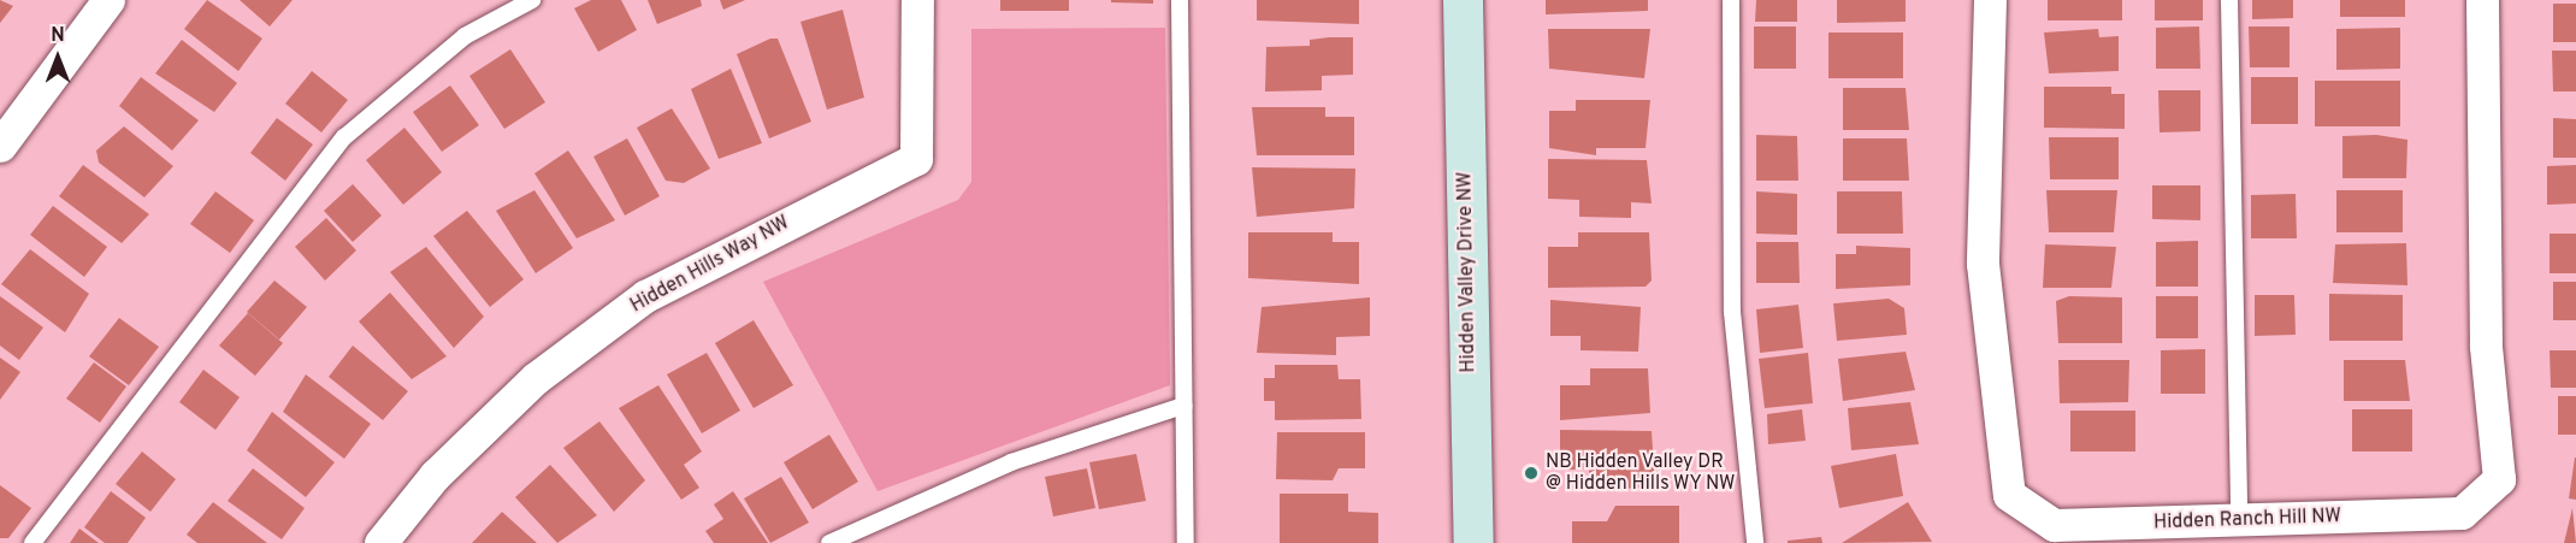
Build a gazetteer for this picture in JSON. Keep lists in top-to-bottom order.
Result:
{
  "streets": {
    "street": ["Hidden Hills Way NW", "Hidden Valley Drive NW", "Hidden Ranch Hill NW"]
  },
  "places": ["NB Hidden Valley DR @ Hidden Hills WY NW"],
  "north": "top"
}
